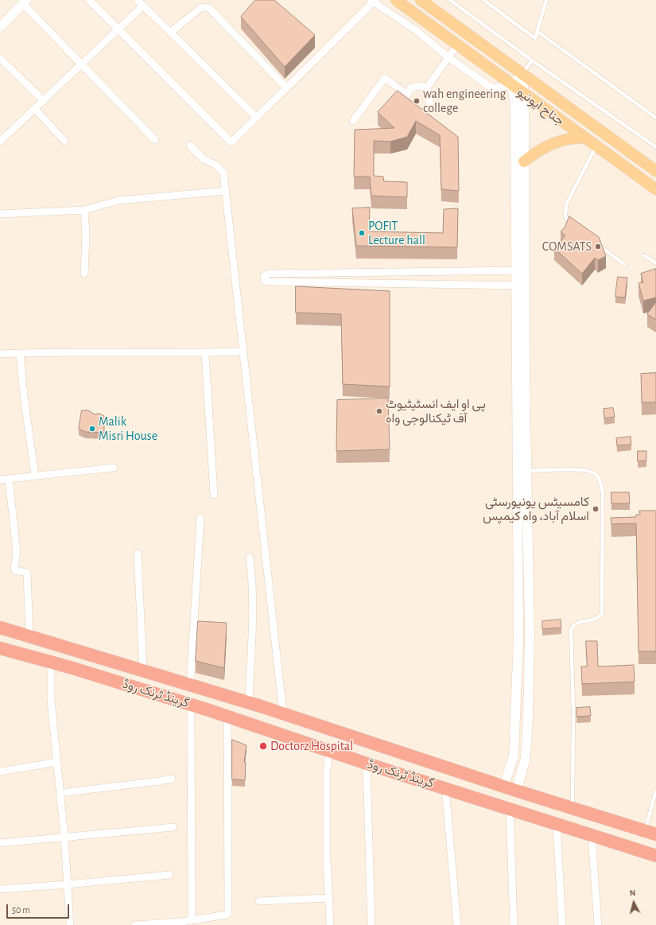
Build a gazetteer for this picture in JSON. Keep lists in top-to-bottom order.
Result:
{
  "streets": {
    "highway": ["گرینڈ ٹرنک روڈ"],
    "main road": ["جناح ایونیو"]
  },
  "places": [
    "wah engineering college",
    "POFIT Lecture hall",
    "COMSATS",
    "پی او ایف انسٹیٹیوٹ آف ٹیکنالوجی واہ",
    "Malik Misri House",
    "کامسیٹس یونیورسٹی اسلام آباد، واہ کیمپس",
    "Doctorz Hospital"
  ],
  "scale_bar": "50 m",
  "north": "top"
}
